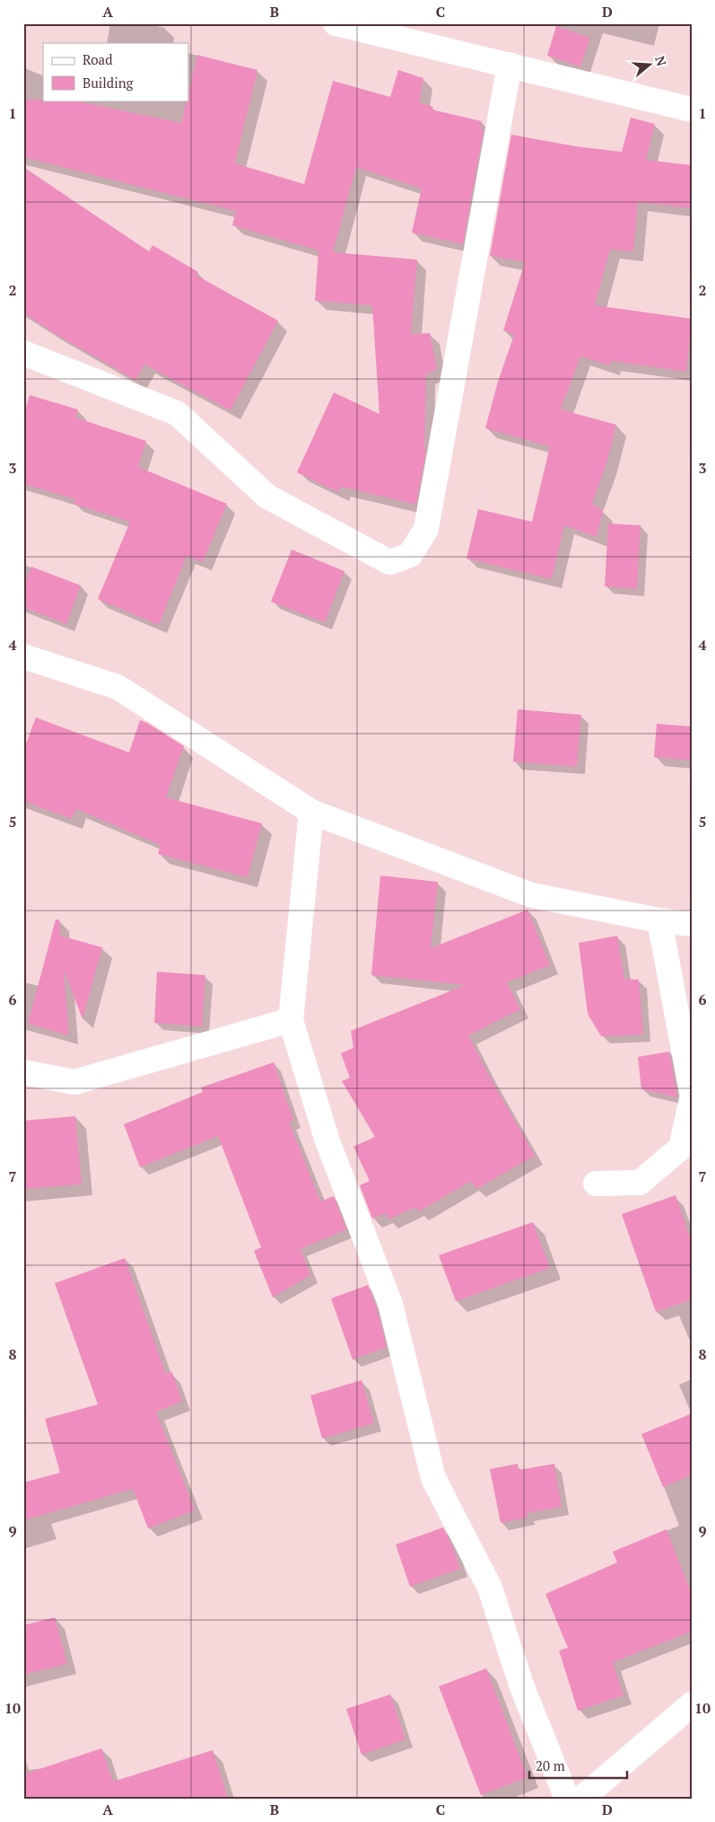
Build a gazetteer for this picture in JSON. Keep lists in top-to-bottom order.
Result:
{
  "legend": ["Road", "Building"],
  "scale_bar": "20 m",
  "north": "right",
  "grid": {
    "columns": [
      "A",
      "B",
      "C",
      "D"
    ],
    "rows": [
      "1",
      "2",
      "3",
      "4",
      "5",
      "6",
      "7",
      "8",
      "9",
      "10"
    ]
  }
}
